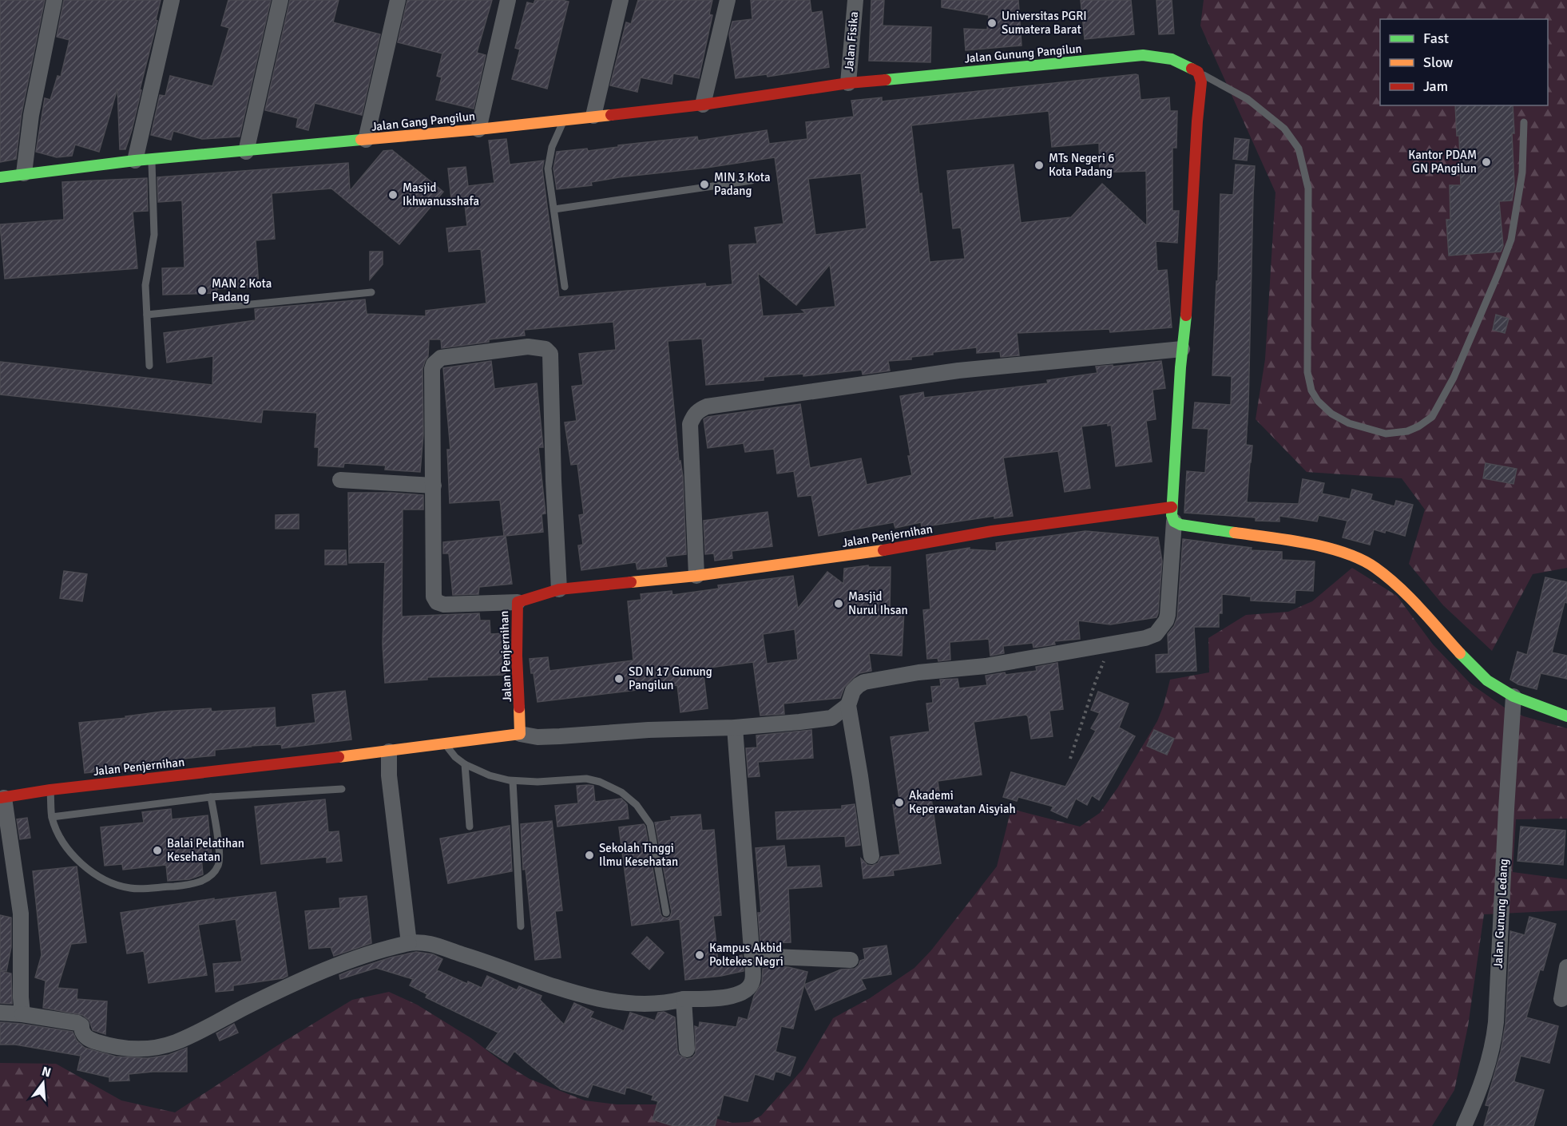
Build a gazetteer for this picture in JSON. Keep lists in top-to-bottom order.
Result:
{
  "streets": {
    "street": [
      "Jalan Fisika",
      "Jalan Gunung Pangilun",
      "Jalan Gang Pangilun",
      "Jalan Penjernihan",
      "Jalan Gunung Ledang"
    ]
  },
  "crossings": [
    ["Jalan Fisika", "Jalan Gunung Pangilun"],
    ["Jalan Fisika", "Jalan Gang Pangilun"],
    ["Jalan Gunung Pangilun", "Jalan Gang Pangilun"]
  ],
  "places": [
    "Universitas PGRI Sumatera Barat",
    "Kantor PDAM GN PAngilun",
    "MTs Negeri 6 Kota Padang",
    "MIN 3 Kota Padang",
    "Masjid Ikhwanusshafa",
    "MAN 2 Kota Padang",
    "Masjid Nurul Ihsan",
    "SD N 17 Gunung Pangilun",
    "Akademi Keperawatan Aisyiah",
    "Balai Pelatihan Kesehatan",
    "Sekolah Tinggi Ilmu Kesehatan",
    "Kampus Akbid Poltekes Negri"
  ],
  "legend": ["Fast", "Slow", "Jam"],
  "north": "top"
}
